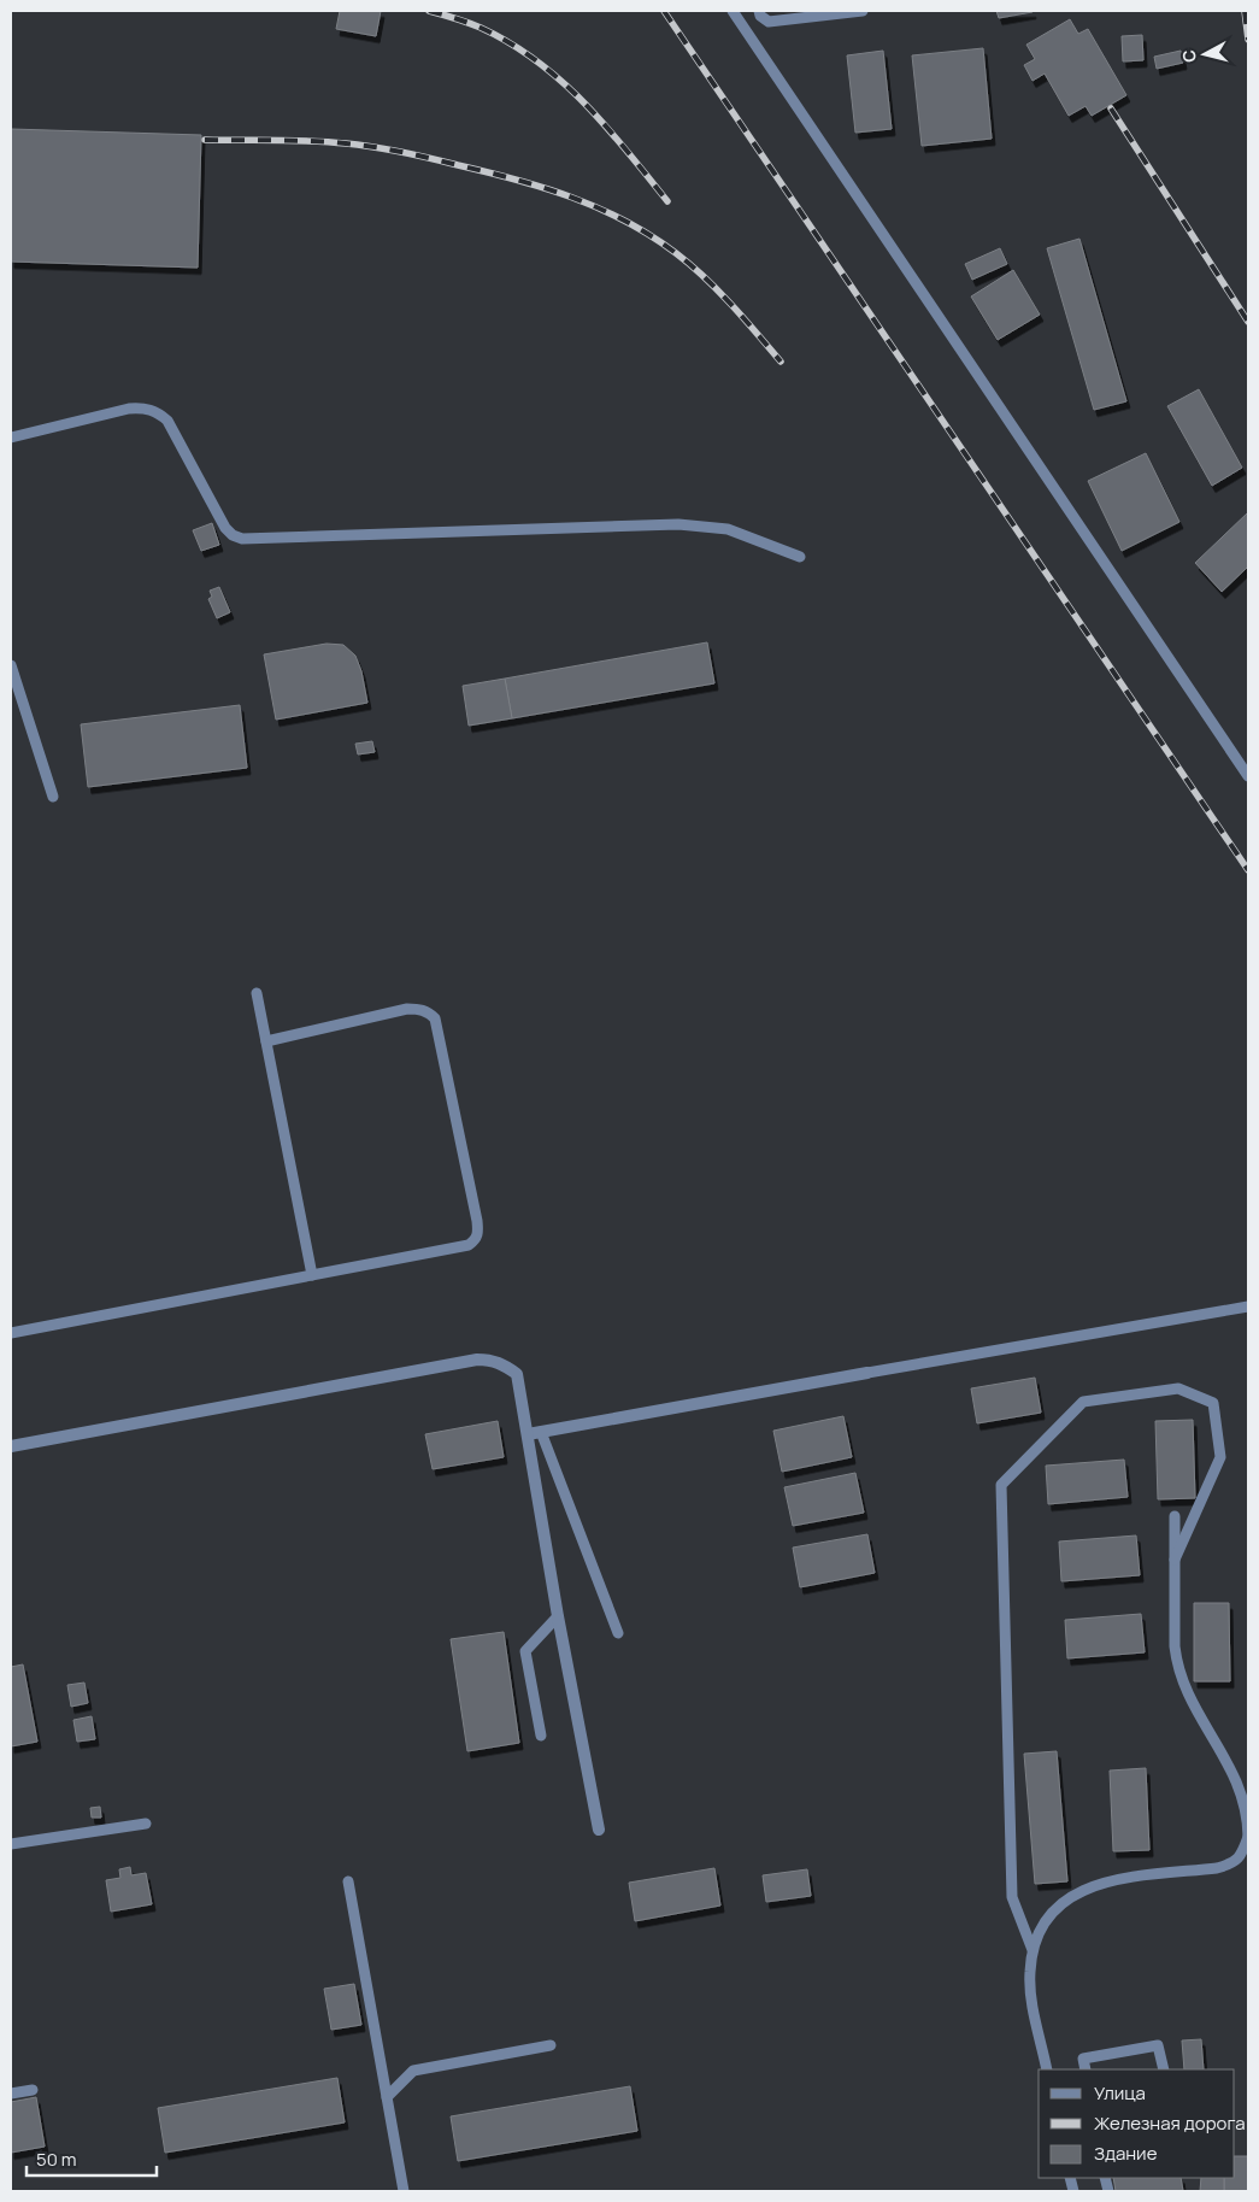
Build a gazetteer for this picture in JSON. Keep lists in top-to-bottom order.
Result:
{
  "legend": ["Улица", "Железная дорога", "Здание"],
  "scale_bar": "50 m",
  "north": "left"
}
